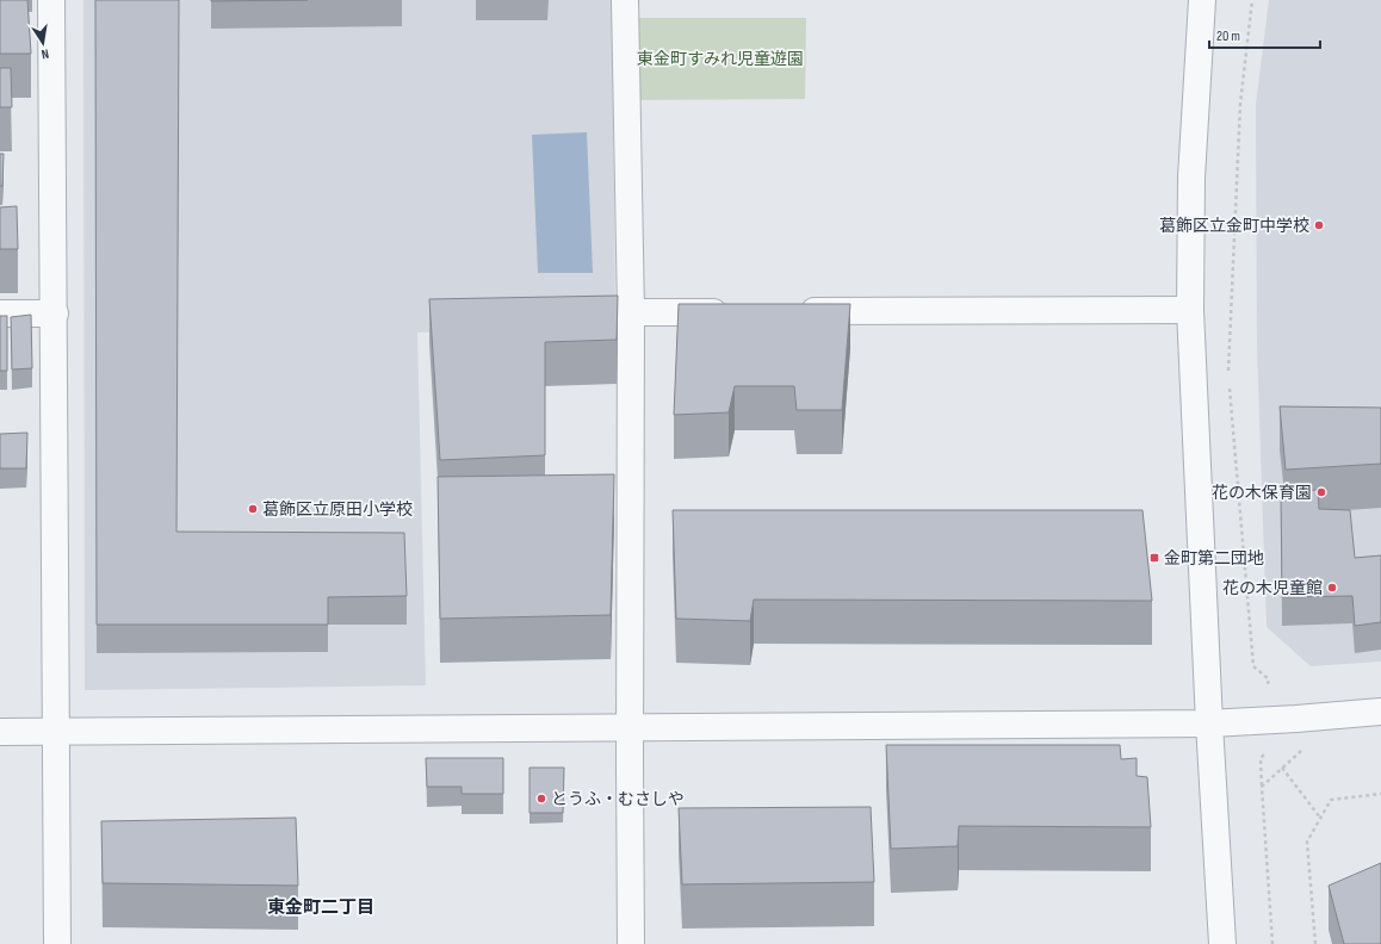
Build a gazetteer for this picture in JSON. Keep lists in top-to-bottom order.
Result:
{
  "districts": ["東金町二丁目"],
  "parks": ["東金町すみれ児童遊園"],
  "places": {
    "other": [
      "葛飾区立金町中学校",
      "花の木保育園",
      "葛飾区立原田小学校",
      "花の木児童館",
      "とうふ・むさしや"
    ],
    "transit": ["金町第二団地"]
  },
  "scale_bar": "20 m",
  "north": "bottom"
}
